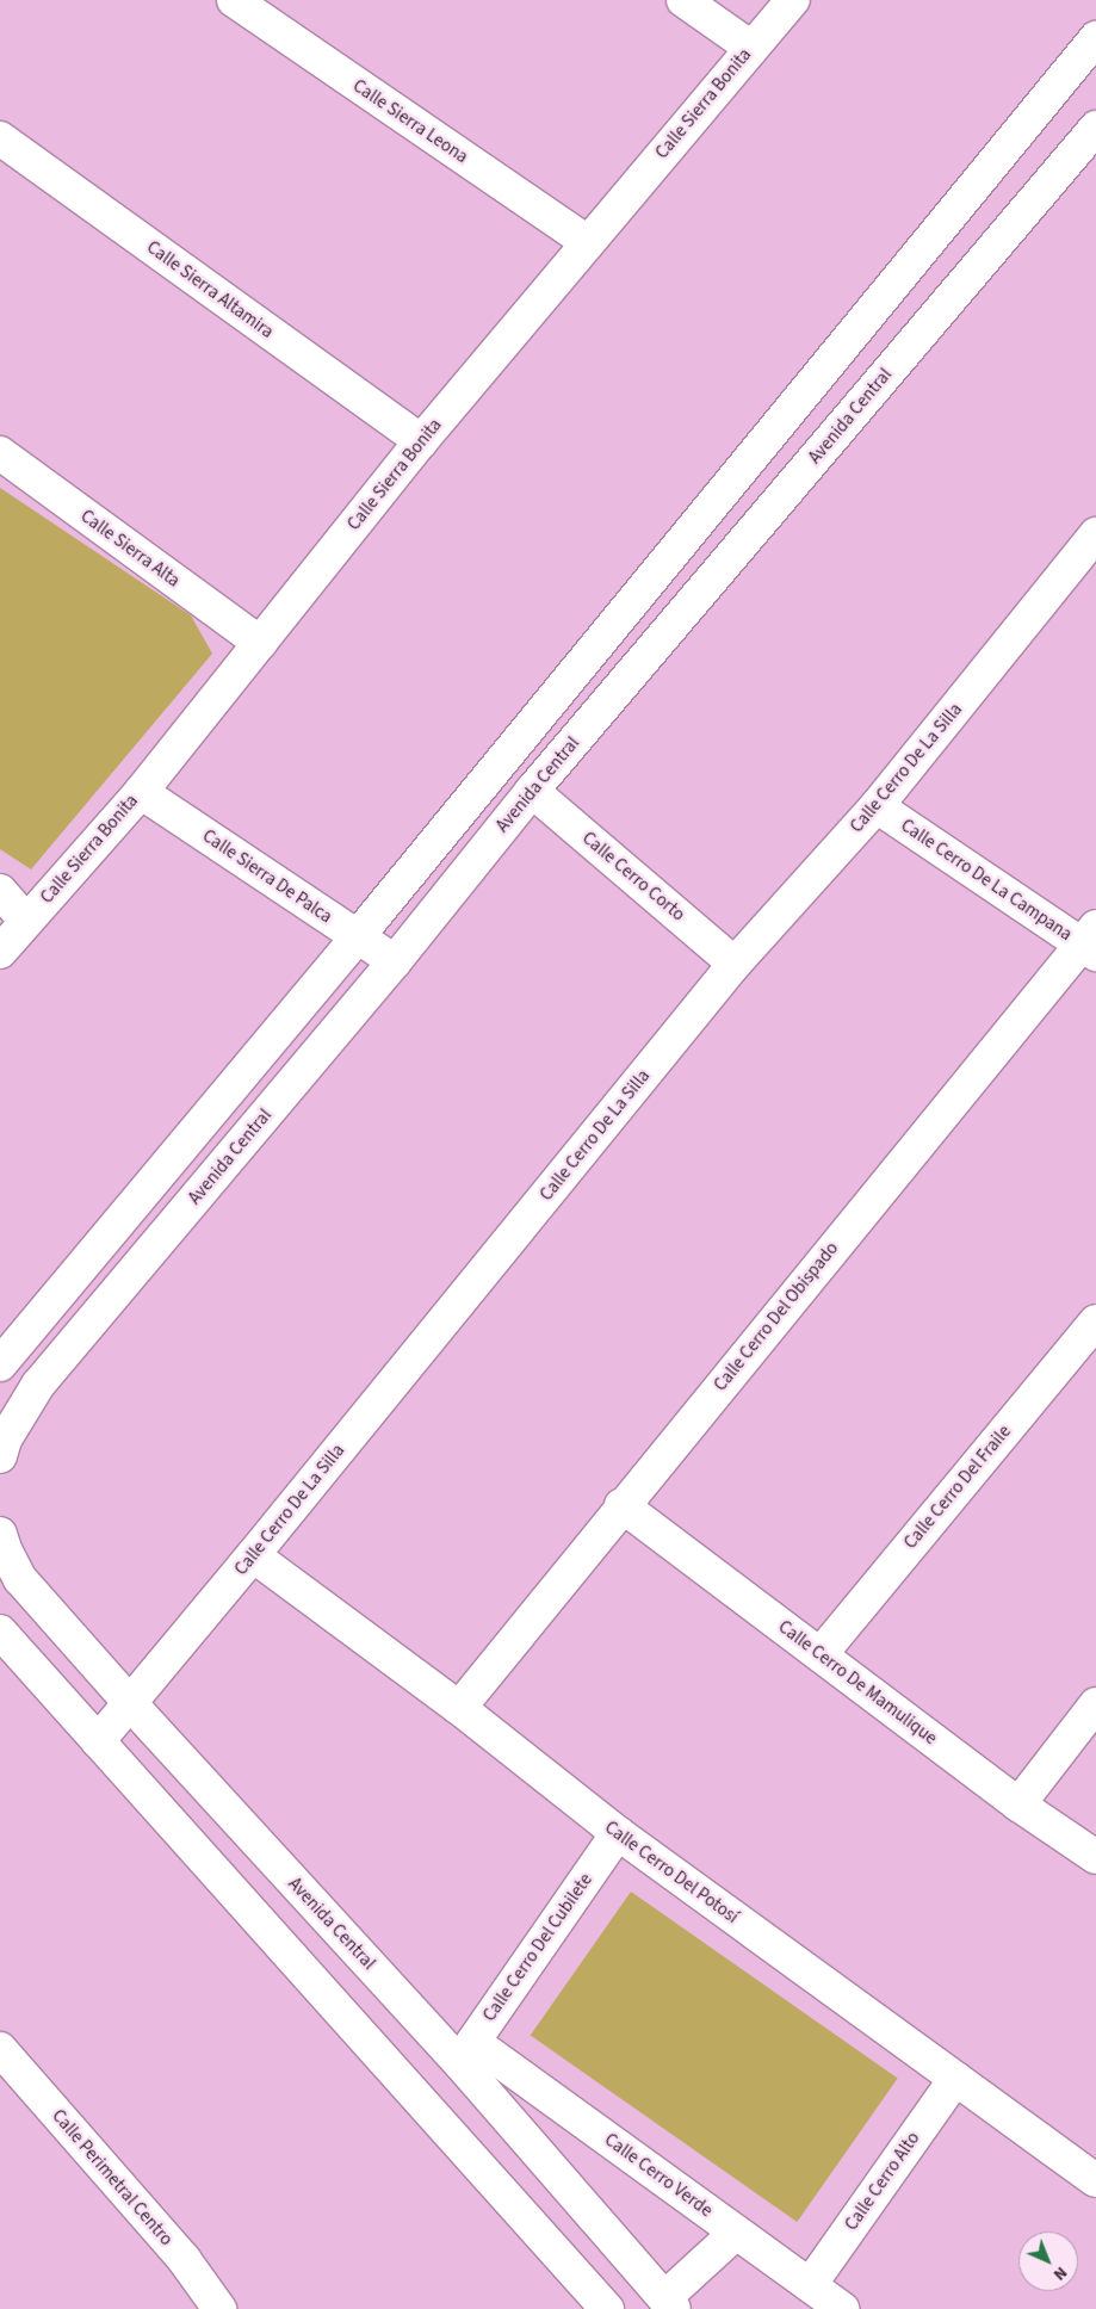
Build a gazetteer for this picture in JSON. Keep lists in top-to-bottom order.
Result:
{
  "streets": {
    "street": [
      "Calle Sierra Bonita",
      "Calle Sierra Leona",
      "Calle Sierra Altamira",
      "Avenida Central",
      "Calle Sierra Alta",
      "Calle Cerro De La Silla",
      "Calle Sierra De Palca",
      "Calle Cerro Corto",
      "Calle Cerro De La Campana",
      "Calle Cerro Del Obispado",
      "Calle Cerro Del Fraile",
      "Calle Cerro De Mamulique",
      "Calle Cerro Del Potosí",
      "Calle Cerro Del Cubilete",
      "Calle Cerro Verde",
      "Calle Perimetral Centro",
      "Calle Cerro Alto"
    ]
  },
  "crossings": [
    ["Calle Sierra Bonita", "Calle Sierra Leona"],
    ["Calle Sierra Bonita", "Calle Sierra Altamira"],
    ["Calle Sierra Bonita", "Calle Sierra Alta"],
    ["Calle Sierra Bonita", "Calle Sierra De Palca"],
    ["Avenida Central", "Calle Cerro De La Silla"],
    ["Avenida Central", "Calle Sierra De Palca"],
    ["Avenida Central", "Calle Cerro Corto"],
    ["Avenida Central", "Calle Cerro Del Cubilete"],
    ["Avenida Central", "Calle Cerro Verde"],
    ["Calle Cerro De La Silla", "Calle Cerro Corto"],
    ["Calle Cerro De La Silla", "Calle Cerro De La Campana"],
    ["Calle Cerro De La Silla", "Calle Cerro Del Potosí"],
    ["Calle Cerro De La Campana", "Calle Cerro Del Obispado"],
    ["Calle Cerro Del Obispado", "Calle Cerro De Mamulique"],
    ["Calle Cerro Del Obispado", "Calle Cerro Del Potosí"],
    ["Calle Cerro Del Fraile", "Calle Cerro De Mamulique"],
    ["Calle Cerro Del Potosí", "Calle Cerro Del Cubilete"],
    ["Calle Cerro Del Potosí", "Calle Cerro Alto"],
    ["Calle Cerro Del Cubilete", "Calle Cerro Verde"],
    ["Calle Cerro Verde", "Calle Cerro Alto"]
  ],
  "north": "bottom right"
}
